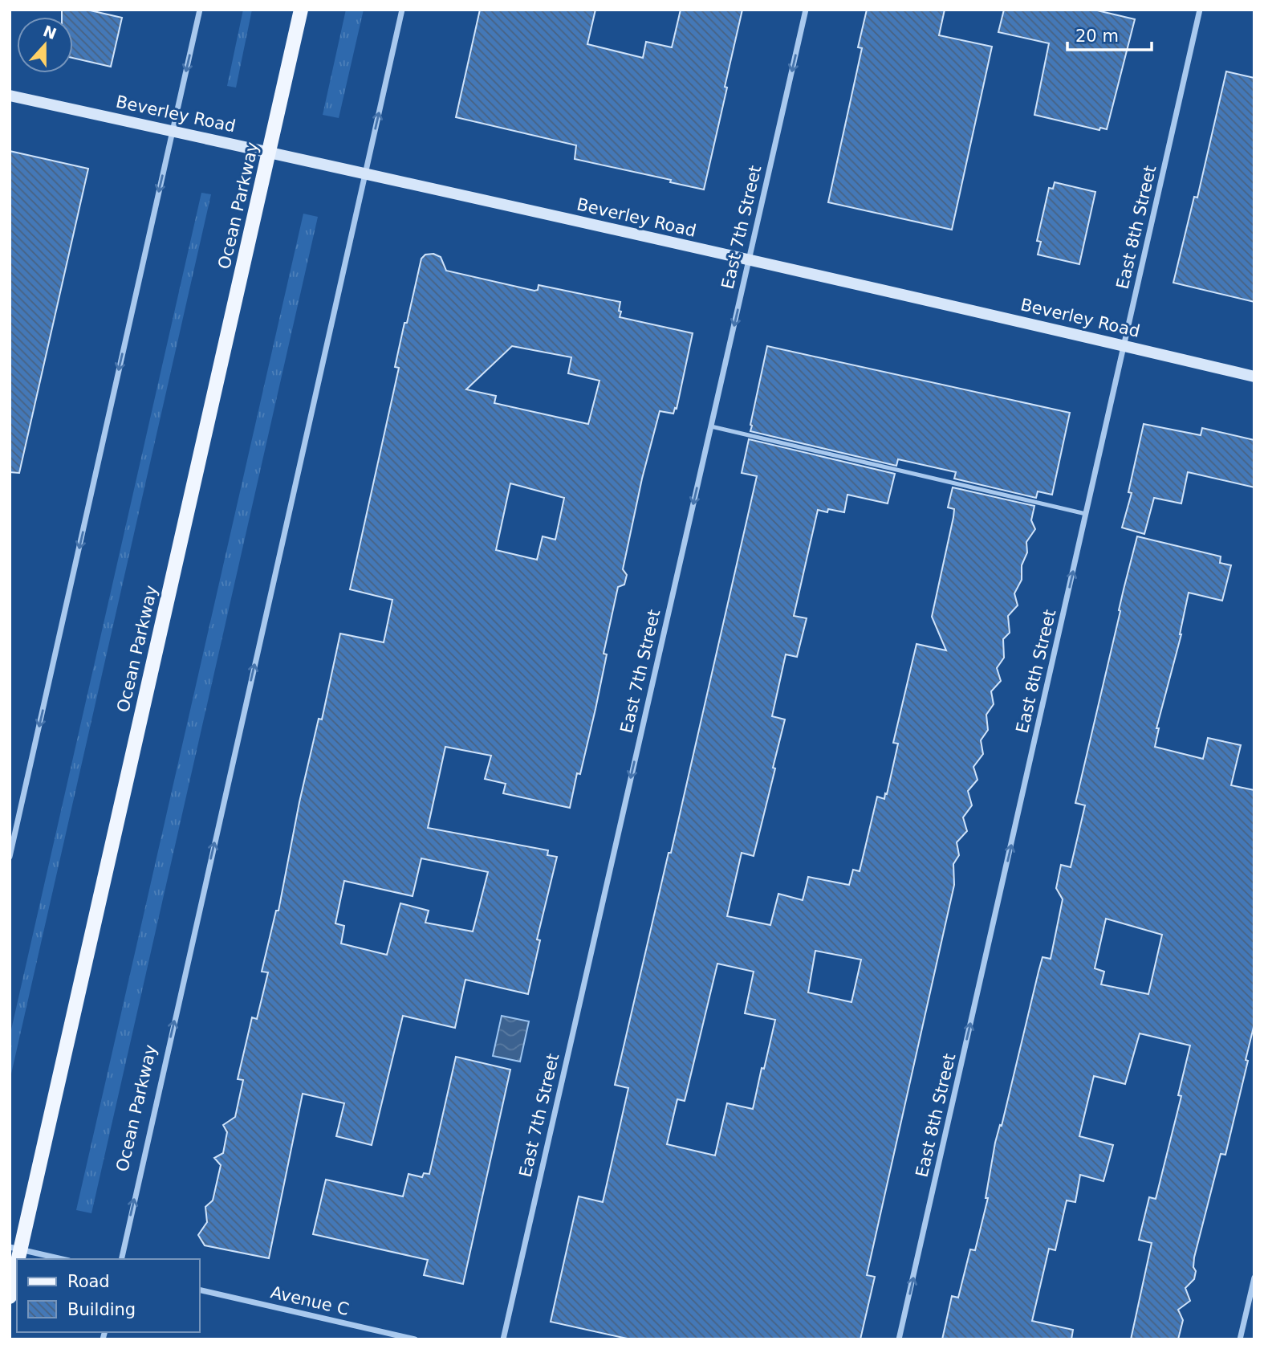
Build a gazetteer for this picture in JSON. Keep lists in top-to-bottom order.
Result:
{
  "streets": {
    "main road": ["Ocean Parkway"],
    "street": [
      "Beverley Road",
      "East 7th Street",
      "East 8th Street",
      "Avenue C"
    ]
  },
  "crossings": [
    ["Beverley Road", "Ocean Parkway"],
    ["Beverley Road", "East 7th Street"],
    ["Beverley Road", "East 8th Street"]
  ],
  "one_way": ["Ocean Parkway", "East 7th Street", "East 8th Street"],
  "legend": ["Road", "Building"],
  "scale_bar": "20 m",
  "north": "top"
}
